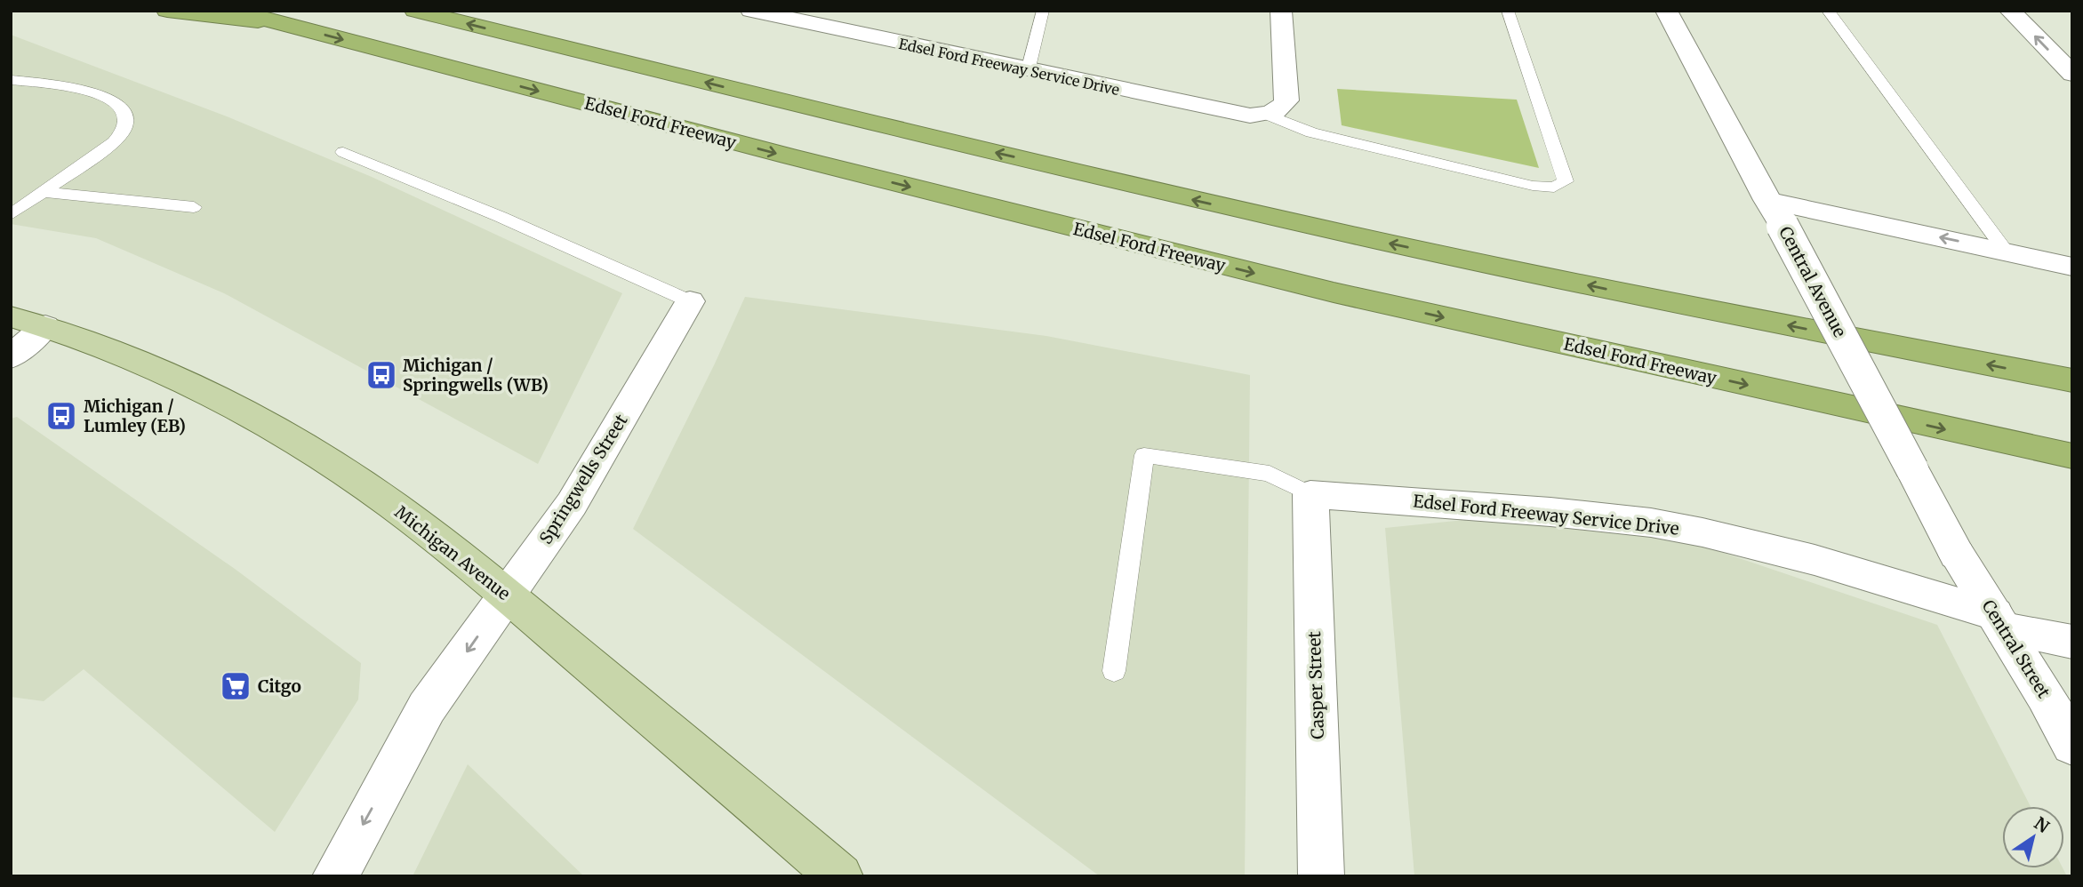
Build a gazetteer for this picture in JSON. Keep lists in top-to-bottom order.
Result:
{
  "streets": {
    "highway": ["Edsel Ford Freeway"],
    "main road": ["Michigan Avenue"],
    "street": [
      "Edsel Ford Freeway Service Drive",
      "Central Avenue",
      "Springwells Street",
      "Central Street",
      "Casper Street"
    ]
  },
  "crossings": [
    ["Edsel Ford Freeway Service Drive", "Central Street"],
    ["Edsel Ford Freeway Service Drive", "Casper Street"],
    ["Central Avenue", "Central Street"],
    ["Springwells Street", "Michigan Avenue"]
  ],
  "one_way": ["Springwells Street"],
  "places": {
    "bus stop": ["Michigan / Springwells (WB)", "Michigan / Lumley (EB)"],
    "supermarket": ["Citgo"]
  },
  "north": "top right"
}
